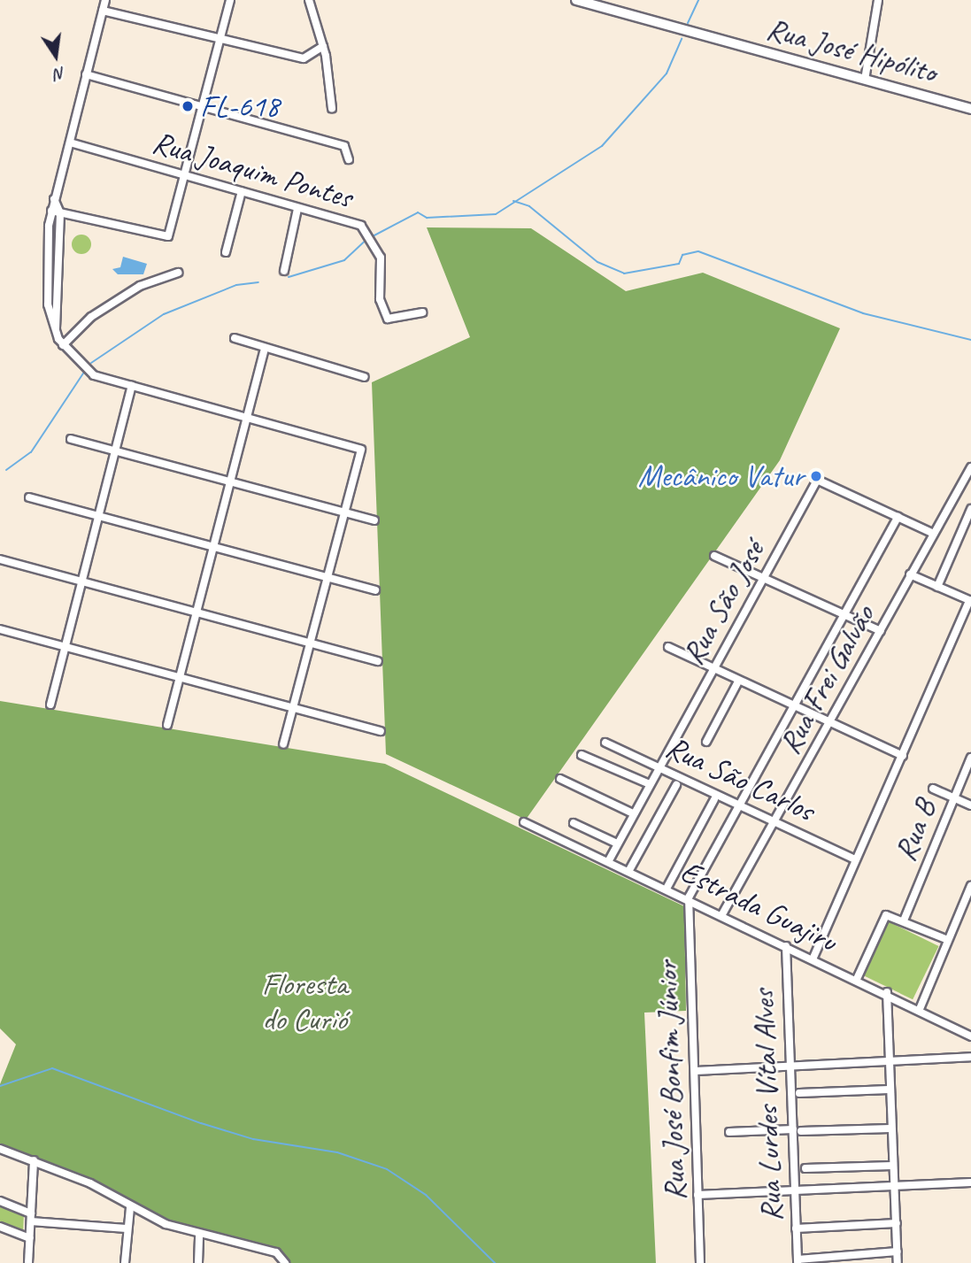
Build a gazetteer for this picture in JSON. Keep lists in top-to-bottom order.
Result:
{
  "streets": {
    "street": [
      "Rua José Hipólito",
      "Rua Joaquim Pontes",
      "Rua São José",
      "Rua Frei Galvão",
      "Rua São Carlos",
      "Rua B",
      "Estrada Guajiru",
      "Rua José Bonfim Júnior",
      "Rua Lurdes Vítal Alves"
    ]
  },
  "crossings": [
    ["Rua São José", "Rua Frei Galvão"],
    ["Rua São José", "Rua São Carlos"],
    ["Rua São José", "Estrada Guajiru"],
    ["Rua Frei Galvão", "Rua São Carlos"],
    ["Rua Frei Galvão", "Estrada Guajiru"],
    ["Estrada Guajiru", "Rua José Bonfim Júnior"],
    ["Estrada Guajiru", "Rua Lurdes Vítal Alves"]
  ],
  "parks": ["Floresta do Curió"],
  "places": ["FL-618", "Mecânico Vatur"],
  "north": "bottom"
}
